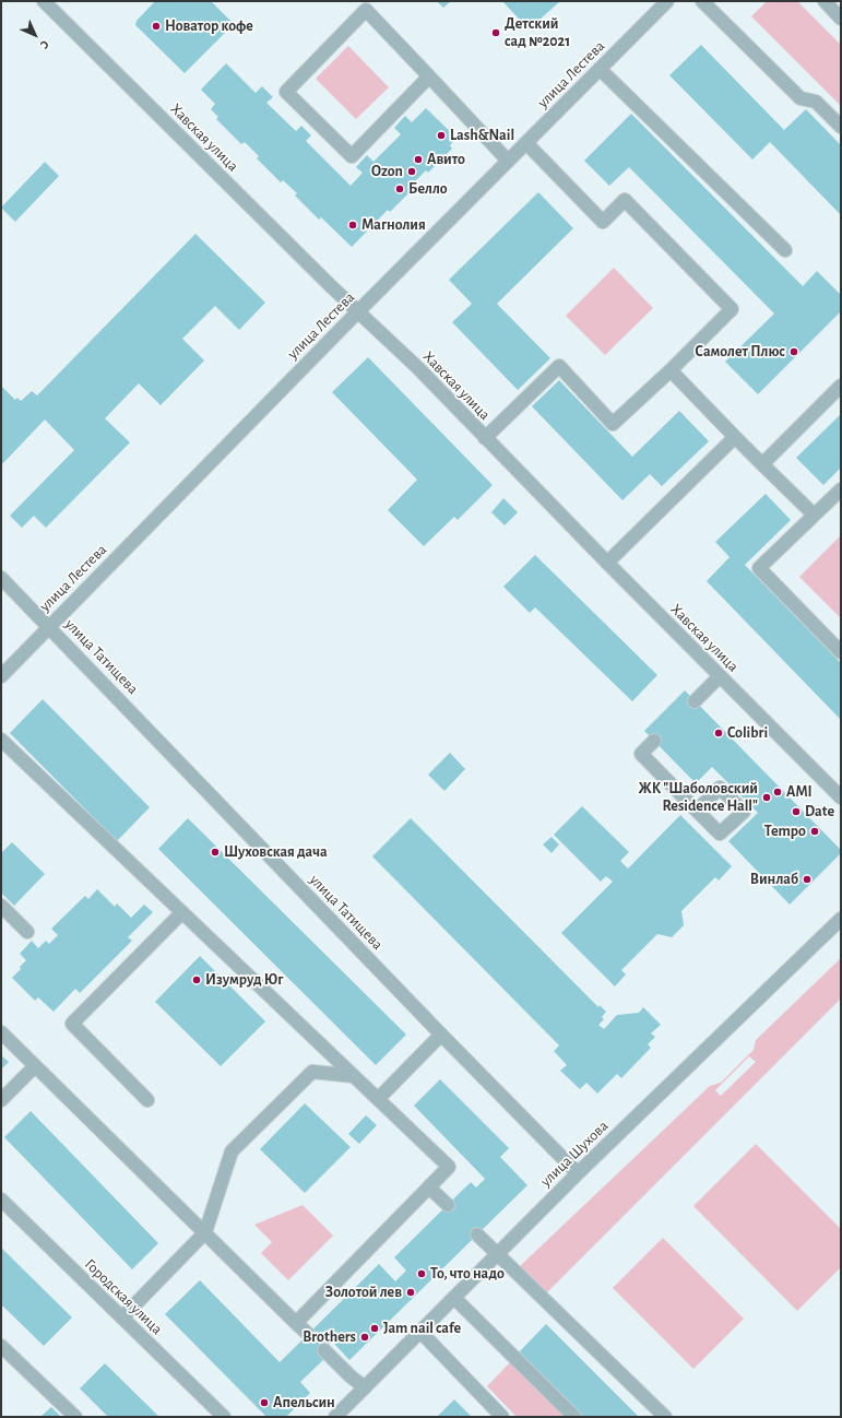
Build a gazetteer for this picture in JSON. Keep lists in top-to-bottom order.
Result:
{
  "streets": {
    "street": [
      "улица Лестева",
      "Хавская улица",
      "улица Татищева",
      "улица Шухова",
      "Городская улица"
    ]
  },
  "crossings": [
    ["улица Лестева", "Хавская улица"],
    ["улица Лестева", "улица Татищева"],
    ["улица Татищева", "улица Шухова"]
  ],
  "places": [
    "Новатор кофе",
    "Детский сад №2021",
    "Lash&Nail",
    "Авито",
    "Ozon",
    "Белло",
    "Магнолия",
    "Самолет Плюс",
    "Colibri",
    "AMI",
    "ЖК \"Шаболовский Residence Hall\"",
    "Date",
    "Tempo",
    "Шуховская дача",
    "Винлаб",
    "Изумруд Юг",
    "То, что надо",
    "Золотой лев",
    "Jam nail cafe",
    "Brothers",
    "Апельсин"
  ],
  "north": "bottom right"
}
